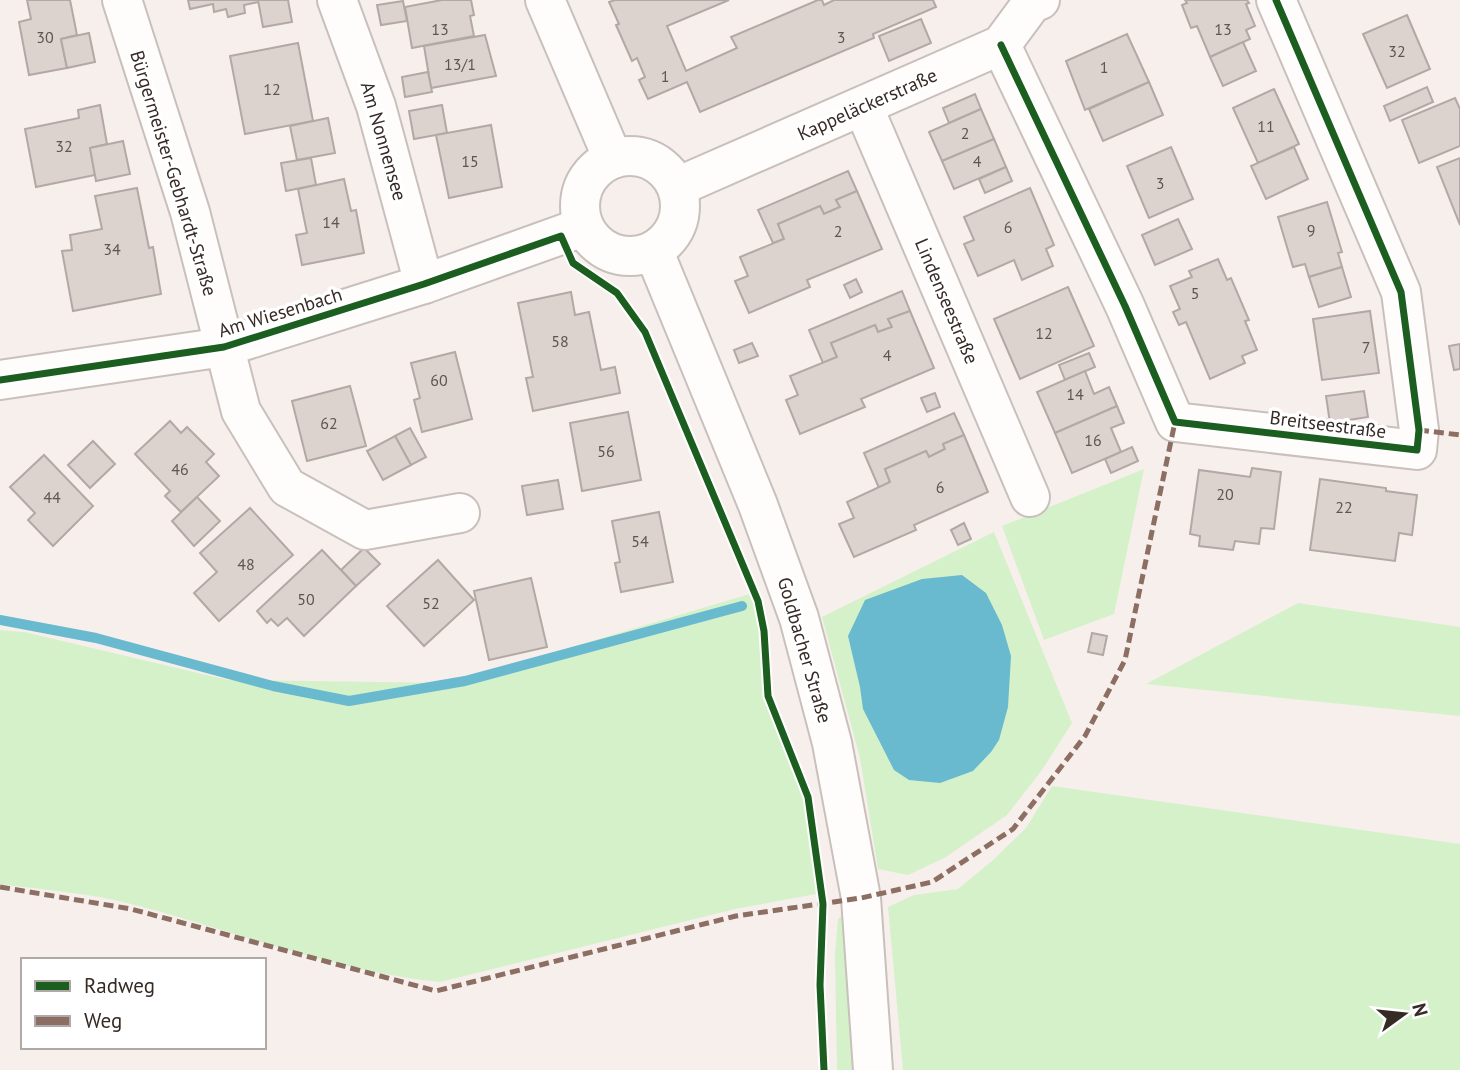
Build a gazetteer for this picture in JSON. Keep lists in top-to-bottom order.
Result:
{
  "streets": {
    "street": [
      "Kappeläckerstraße",
      "Am Nonnensee",
      "Bürgermeister-Gebhardt-Straße",
      "Lindenseestraße",
      "Am Wiesenbach",
      "Breitseestraße",
      "Goldbacher Straße"
    ]
  },
  "crossings": [
    ["Kappeläckerstraße", "Lindenseestraße"],
    ["Kappeläckerstraße", "Am Wiesenbach"],
    ["Kappeläckerstraße", "Breitseestraße"],
    ["Kappeläckerstraße", "Goldbacher Straße"],
    ["Am Nonnensee", "Am Wiesenbach"],
    ["Bürgermeister-Gebhardt-Straße", "Am Wiesenbach"],
    ["Am Wiesenbach", "Goldbacher Straße"]
  ],
  "house_numbers": [
    "13",
    "13",
    "30",
    "3",
    "32",
    "13/1",
    "1",
    "1",
    "12",
    "11",
    "2",
    "32",
    "15",
    "4",
    "3",
    "14",
    "6",
    "9",
    "2",
    "34",
    "5",
    "12",
    "58",
    "7",
    "4",
    "60",
    "14",
    "62",
    "16",
    "56",
    "46",
    "6",
    "20",
    "44",
    "22",
    "54",
    "48",
    "50",
    "52"
  ],
  "legend": ["Radweg", "Weg"],
  "north": "right"
}
